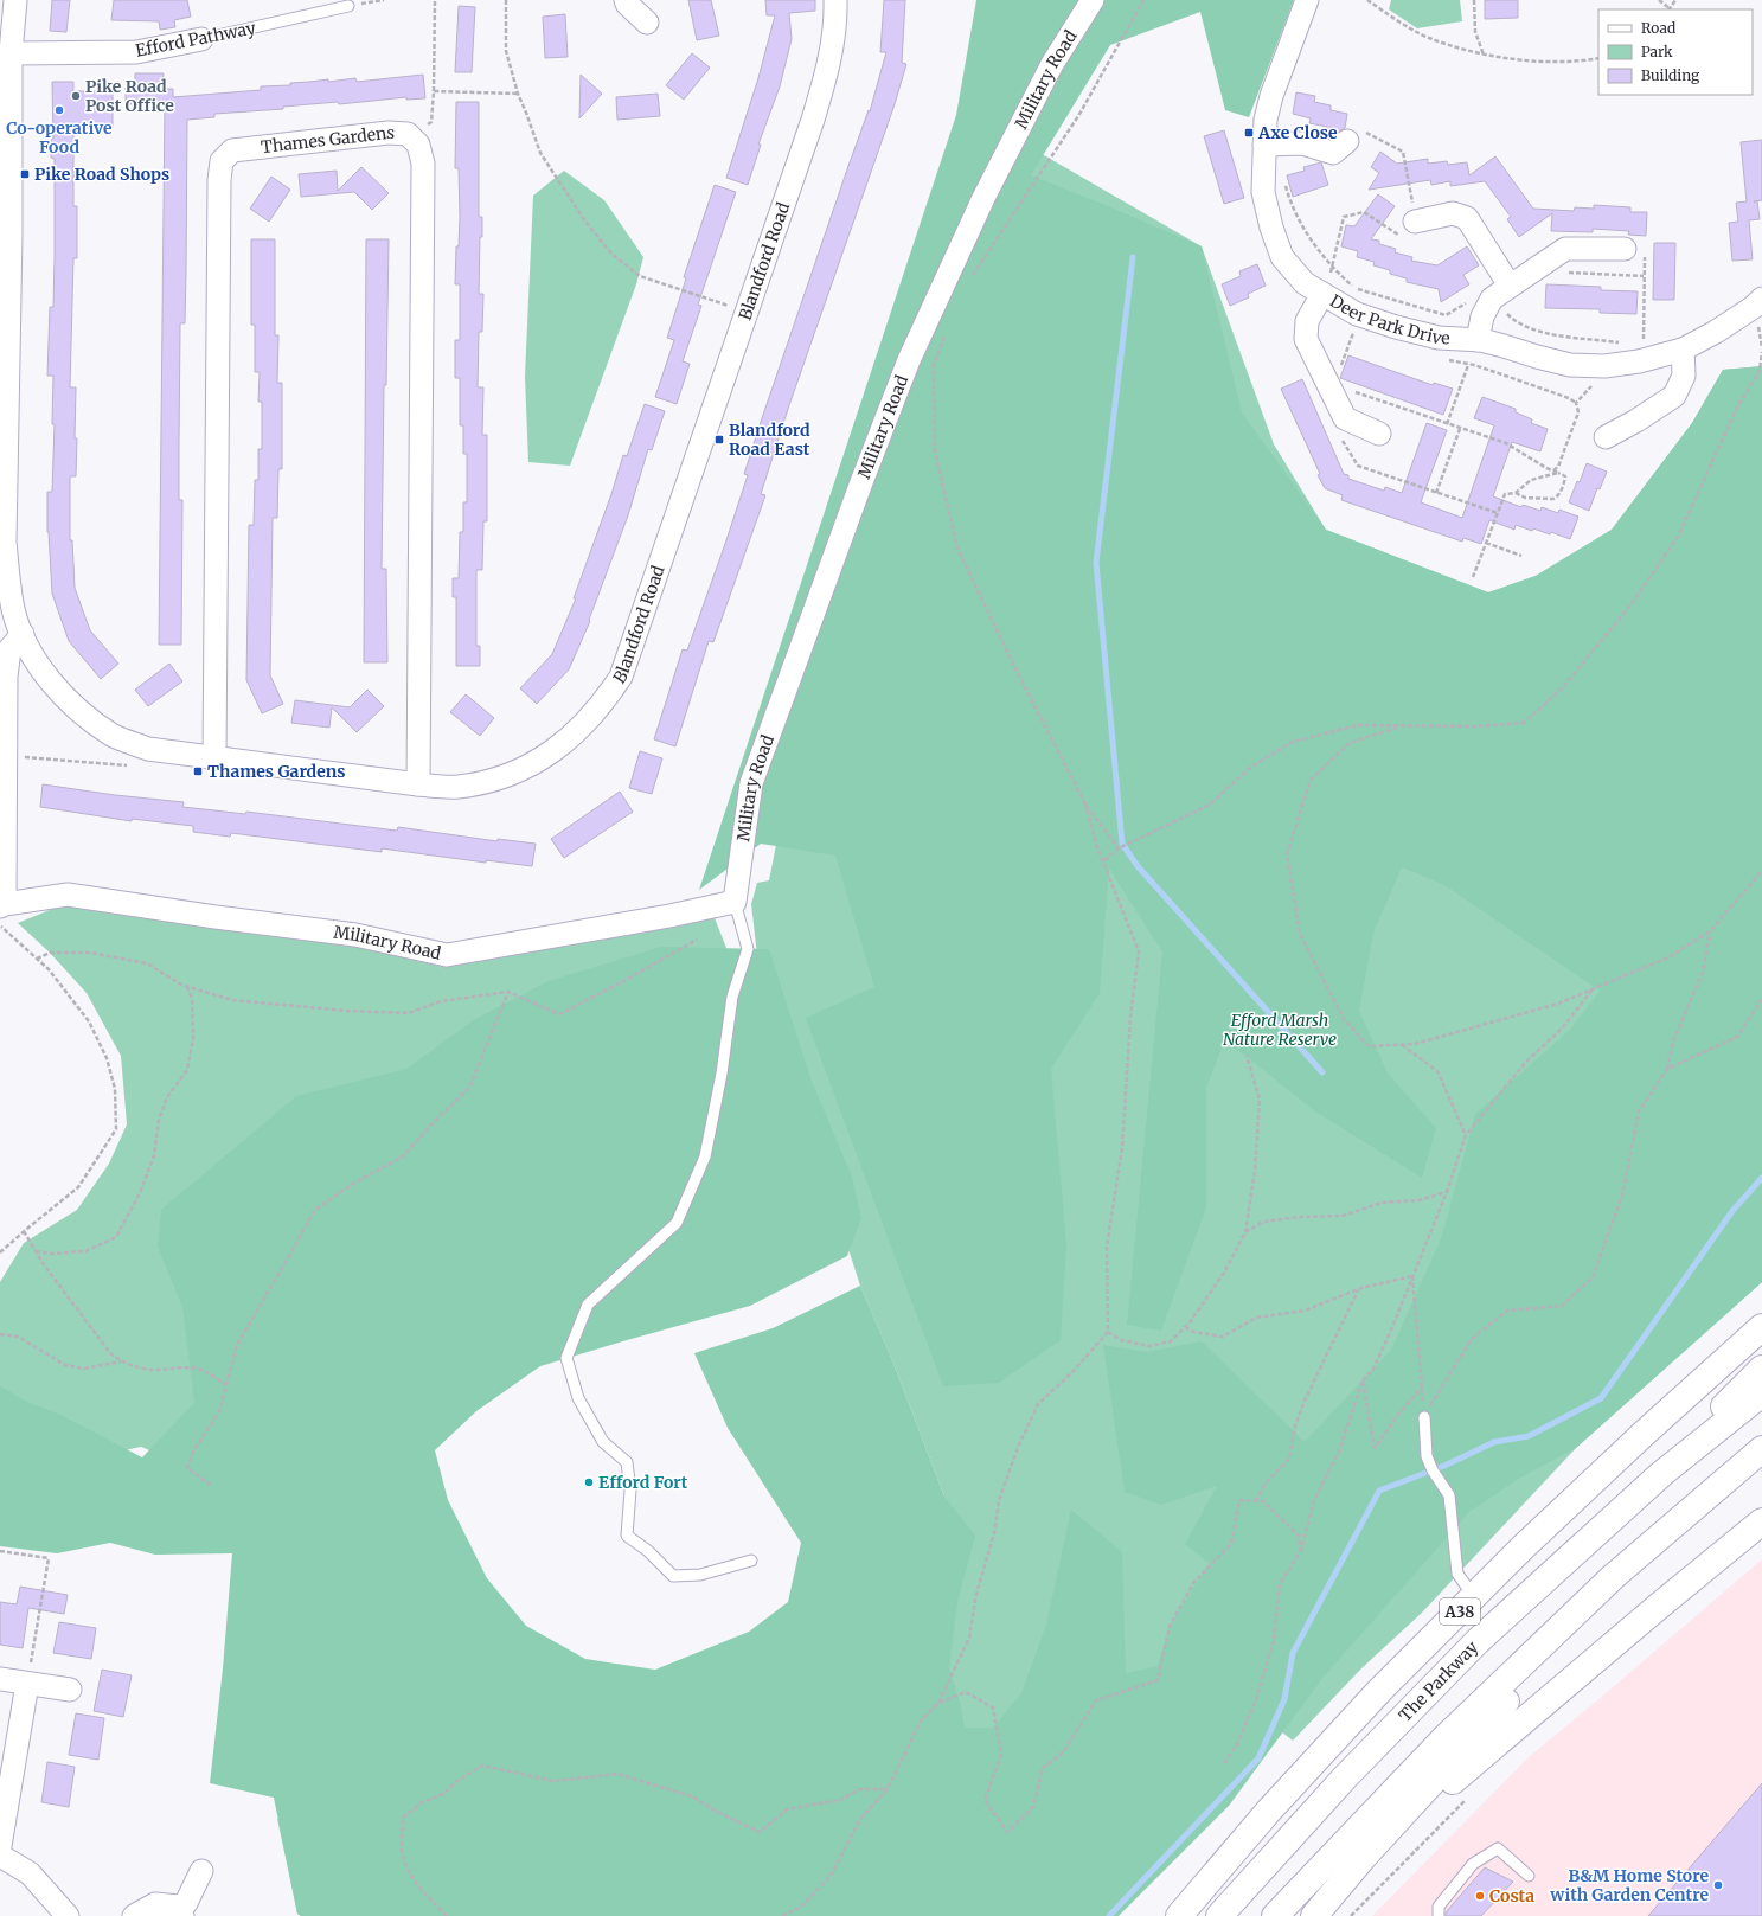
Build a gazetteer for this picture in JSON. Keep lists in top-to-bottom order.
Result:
{
  "streets": {
    "highway": ["A38", "The Parkway"],
    "street": [
      "Efford Pathway",
      "Military Road",
      "Thames Gardens",
      "Blandford Road",
      "Deer Park Drive"
    ]
  },
  "crossings": [
    ["Efford Pathway", "Blandford Road"],
    ["Thames Gardens", "Blandford Road"],
    ["A38", "The Parkway"]
  ],
  "parks": ["Efford Marsh Nature Reserve"],
  "places": {
    "other": [
      "Pike Road Post Office",
      "Co-operative Food",
      "Efford Fort",
      "B&M Home Store with Garden Centre",
      "Costa"
    ],
    "transit": [
      "Axe Close",
      "Pike Road Shops",
      "Blandford Road East",
      "Thames Gardens"
    ]
  },
  "legend": ["Road", "Park", "Building"]
}
